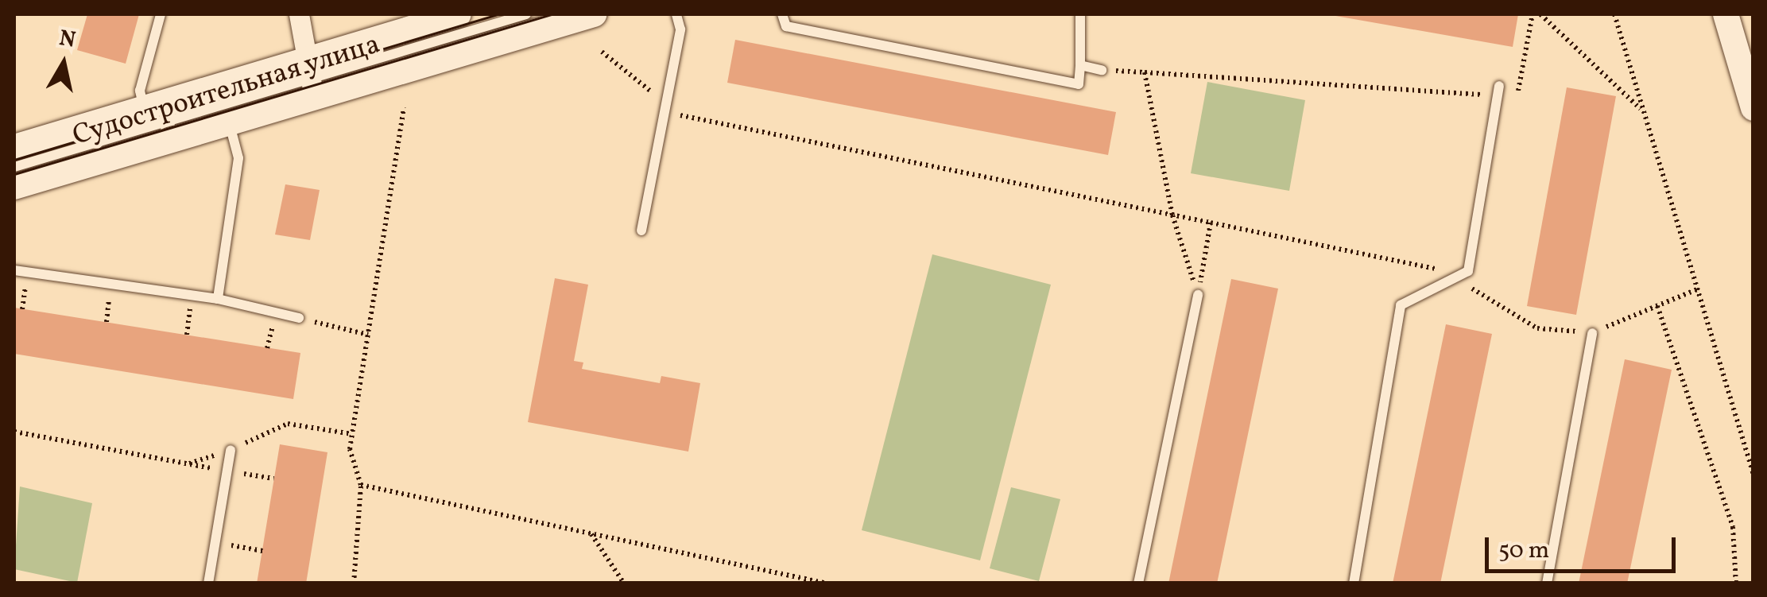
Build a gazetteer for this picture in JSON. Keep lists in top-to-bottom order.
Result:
{
  "streets": {
    "street": ["Судостроительная улица"]
  },
  "scale_bar": "50 m",
  "north": "top"
}
